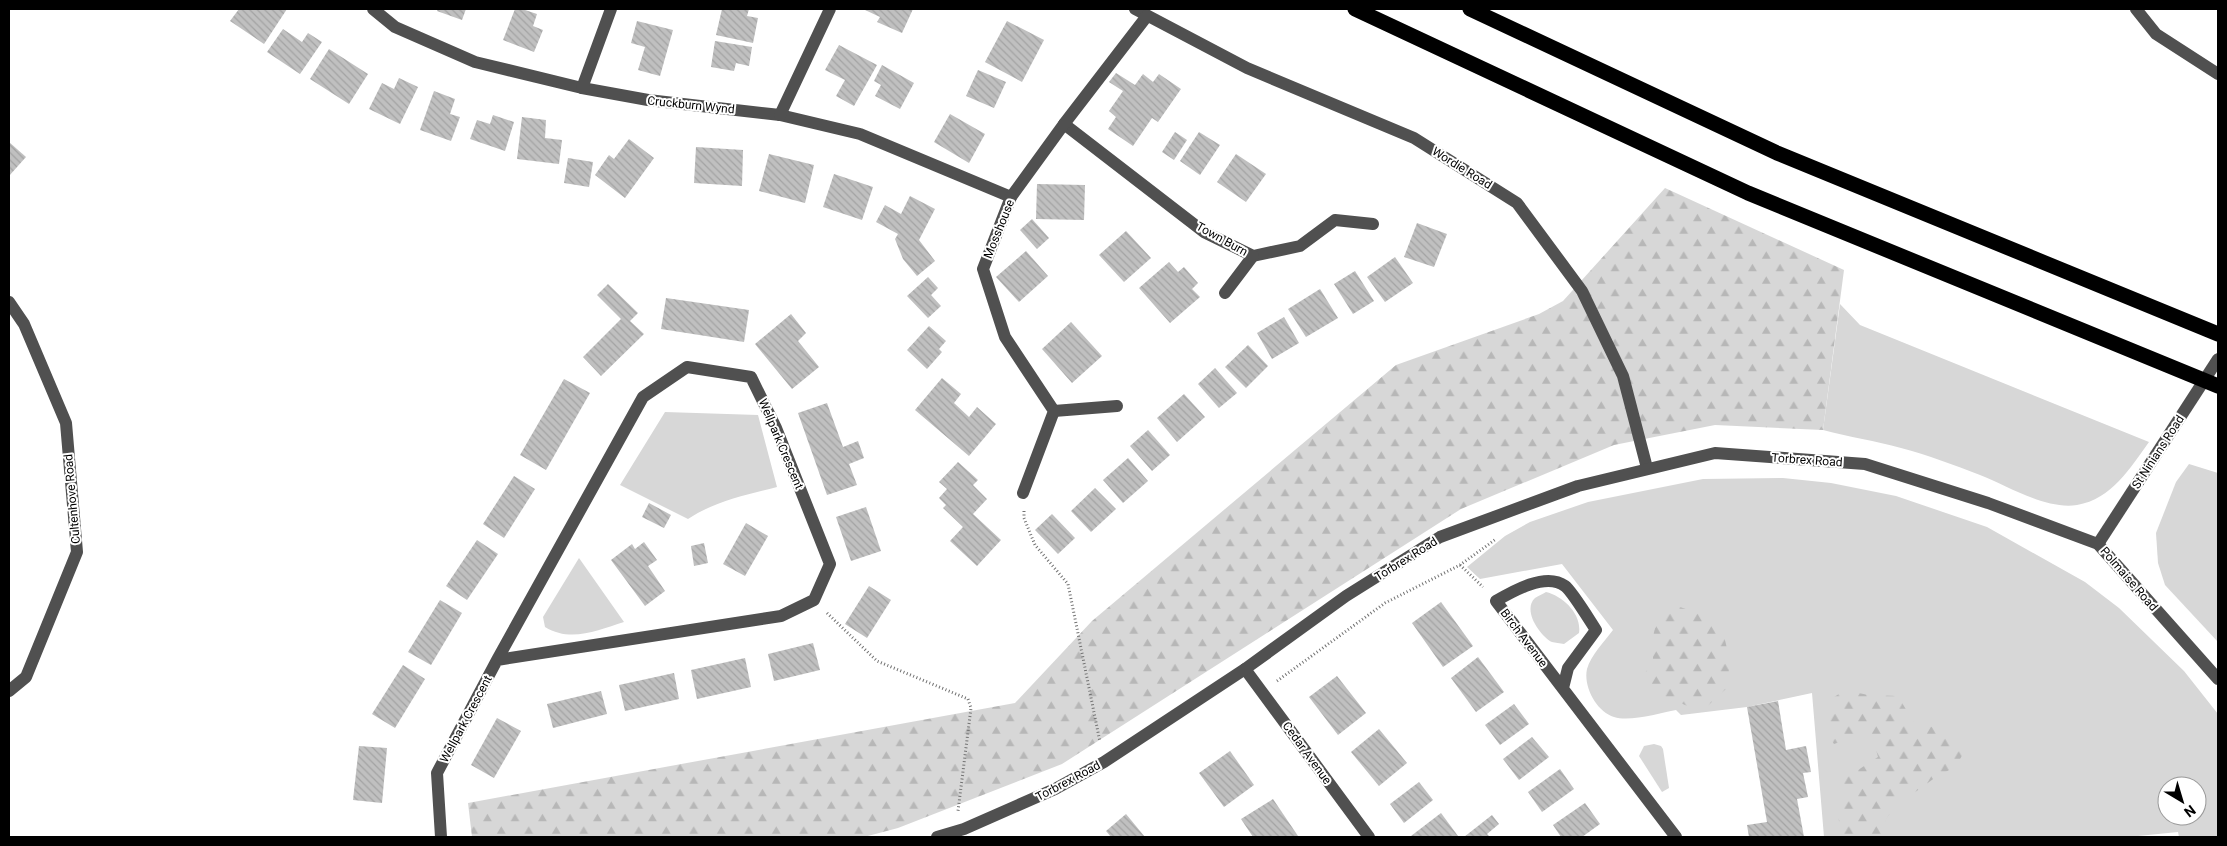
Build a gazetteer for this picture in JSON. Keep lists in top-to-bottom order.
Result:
{
  "streets": {
    "street": [
      "Cruckburn Wynd",
      "Wordie Road",
      "Mosshouse",
      "Town Burn",
      "Wellpark Crescent",
      "St Ninians Road",
      "Torbrex Road",
      "Cultenhove Road",
      "Polmaise Road",
      "Birch Avenue",
      "Cedar Avenue"
    ]
  },
  "crossings": [
    ["Cruckburn Wynd", "Mosshouse"],
    ["Wordie Road", "Mosshouse"],
    ["Wordie Road", "Torbrex Road"],
    ["Mosshouse", "Town Burn"],
    ["St Ninians Road", "Polmaise Road"],
    ["Torbrex Road", "Polmaise Road"],
    ["Torbrex Road", "Cedar Avenue"]
  ],
  "north": "bottom right"
}
